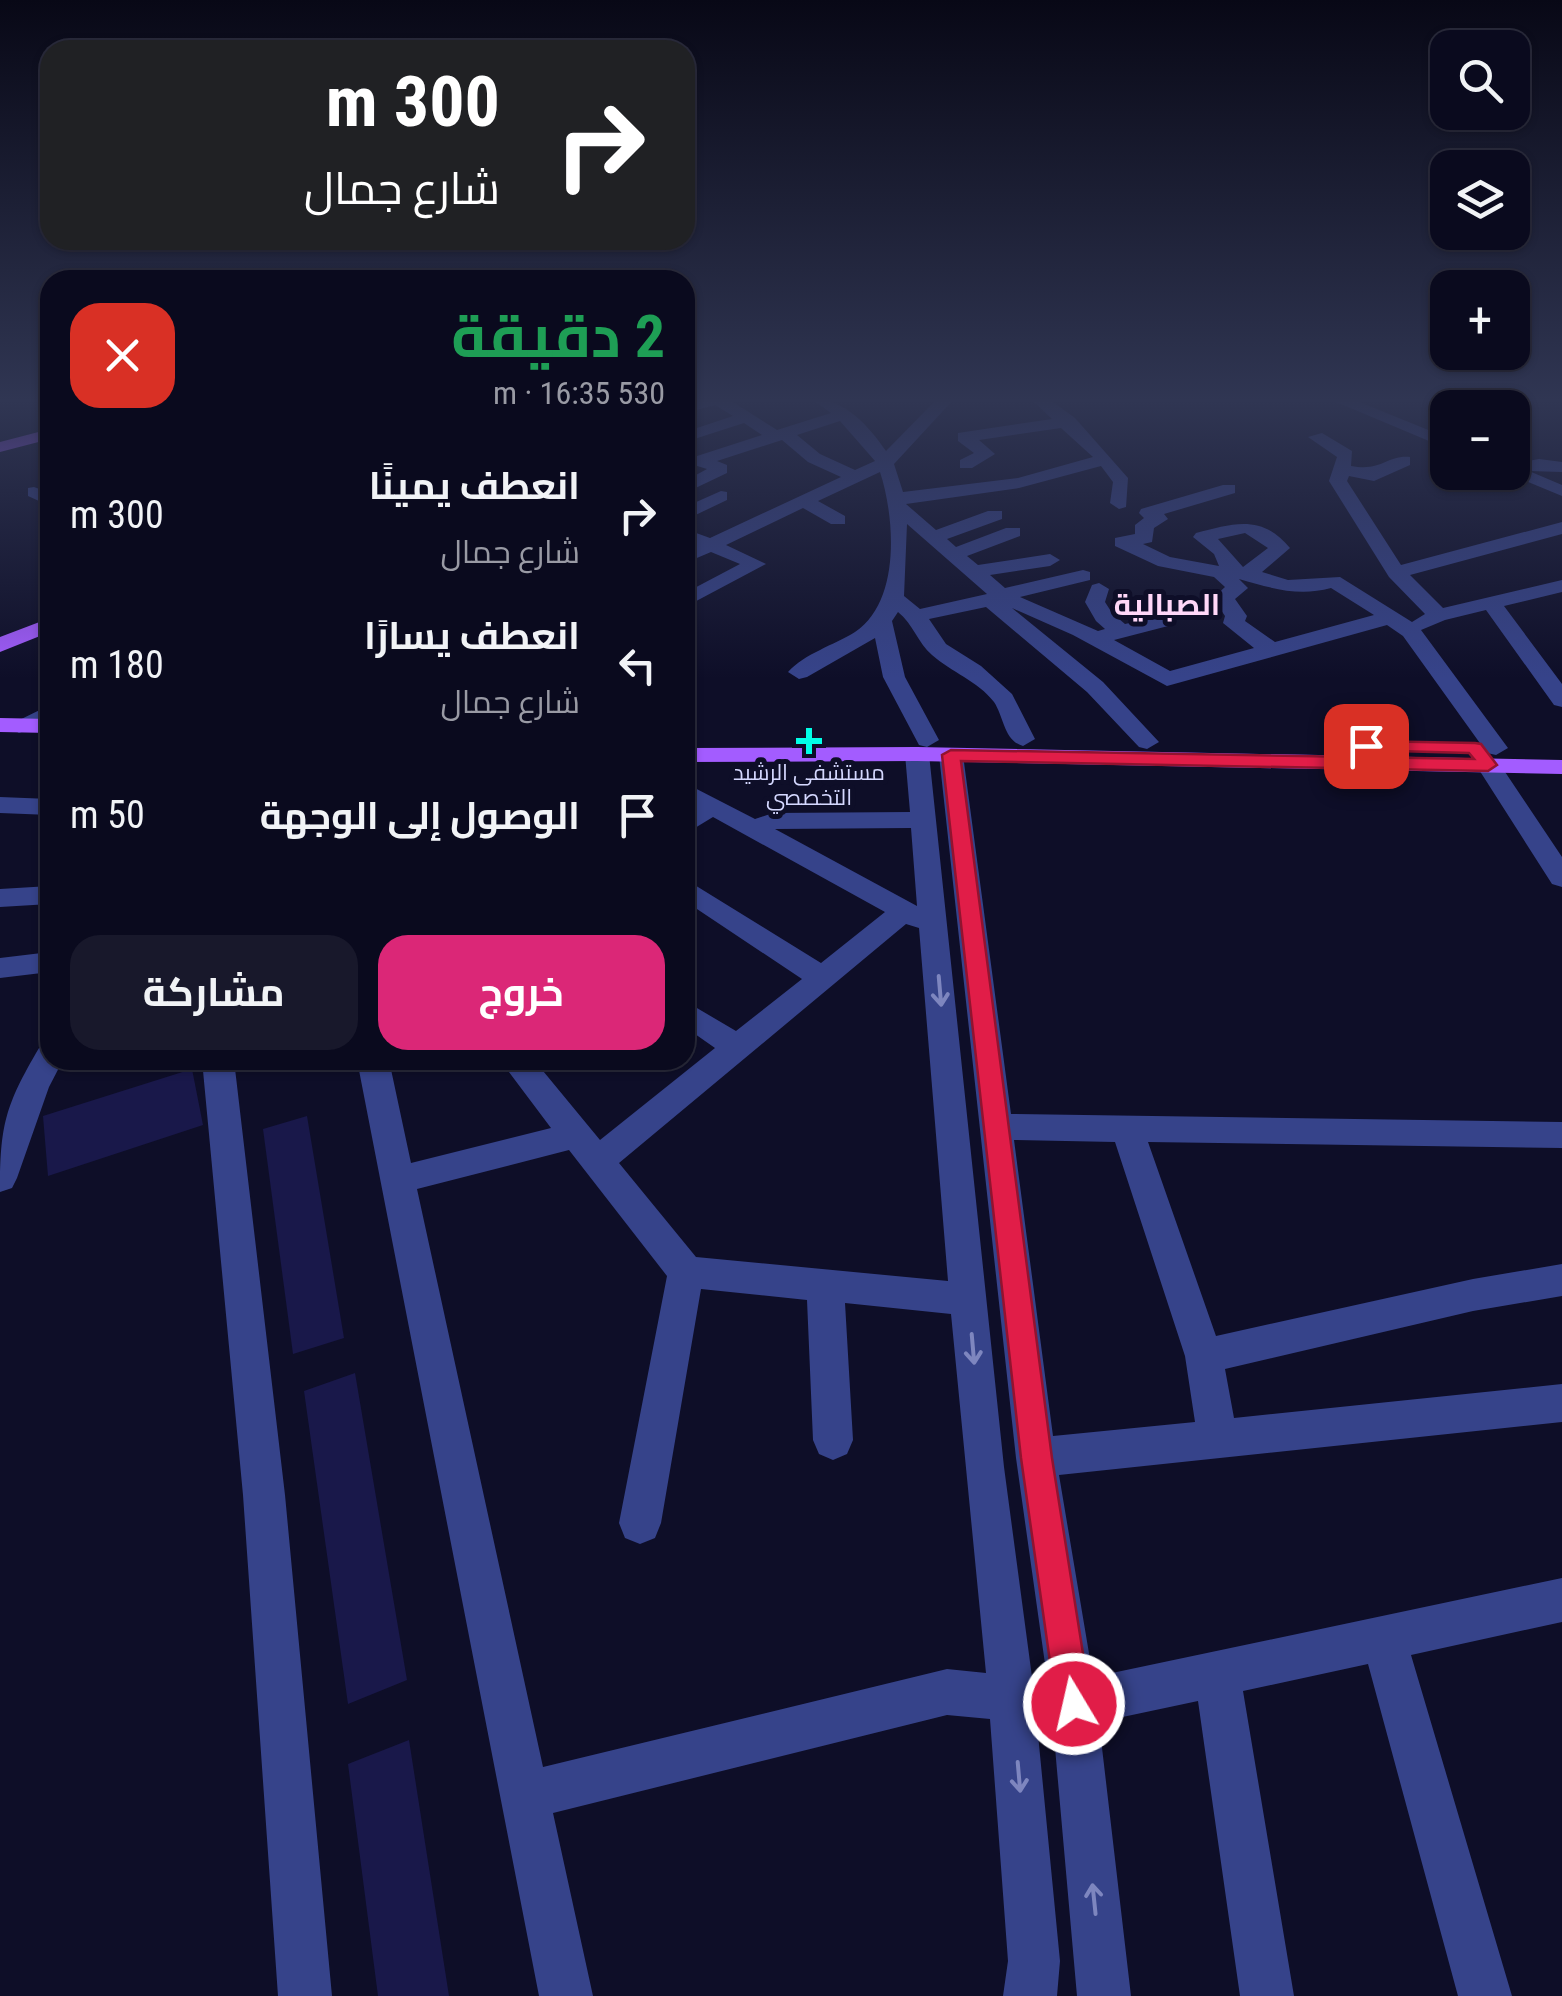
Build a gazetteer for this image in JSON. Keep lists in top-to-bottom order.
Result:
{
  "districts": ["الصبالية"],
  "places": {
    "health": ["مستشفى الرشيد التخصصي"]
  },
  "page": {
    "map_buttons": ["+", "−"],
    "turn": ["300 m", "شارع جمال"],
    "heading": ["2 دقيقة", "530 m · 16:35"],
    "list": [
      {
        "name": "انعطف يمينًا",
        "note": "شارع جمال",
        "value": "300 m"
      },
      {
        "name": "انعطف يسارًا",
        "note": "شارع جمال",
        "value": "180 m"
      },
      {
        "name": "الوصول إلى الوجهة",
        "value": "50 m"
      }
    ],
    "buttons": ["خروج", "مشاركة"]
  }
}
